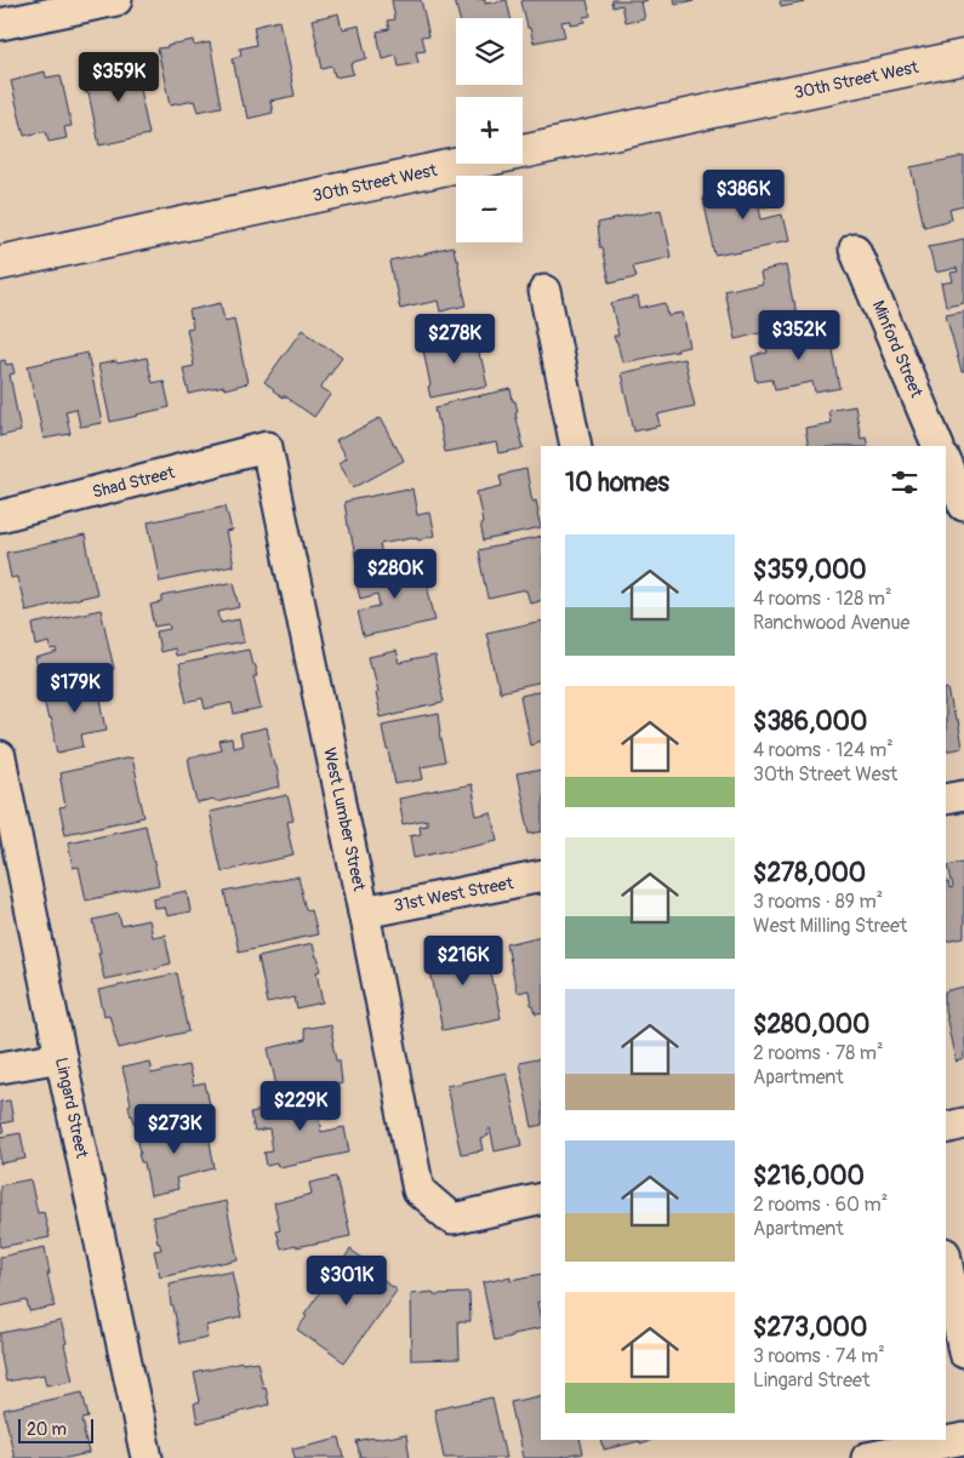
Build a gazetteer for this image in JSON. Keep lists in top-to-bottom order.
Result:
{
  "streets": {
    "main road": ["30th Street West"],
    "street": [
      "Minford Street",
      "Shad Street",
      "West Lumber Street",
      "31st West Street",
      "Lingard Street"
    ]
  },
  "crossings": [
    ["Shad Street", "West Lumber Street"],
    ["West Lumber Street", "31st West Street"]
  ],
  "scale_bar": "20 m",
  "page": {
    "map_buttons": ["+", "−"],
    "price": [
      "$359K",
      "$386K",
      "$352K",
      "$278K",
      "$280K",
      "$179K",
      "$216K",
      "$229K",
      "$273K",
      "$301K"
    ],
    "heading": "10 homes",
    "list": [
      {
        "name": "$359,000",
        "note": "4 rooms · 128 m² · Ranchwood Avenue"
      },
      {
        "name": "$386,000",
        "note": "4 rooms · 124 m² · 30th Street West"
      },
      {
        "name": "$278,000",
        "note": "3 rooms · 89 m² · West Milling Street"
      },
      {
        "name": "$280,000",
        "note": "2 rooms · 78 m² · Apartment"
      },
      {
        "name": "$216,000",
        "note": "2 rooms · 60 m² · Apartment"
      },
      {
        "name": "$273,000",
        "note": "3 rooms · 74 m² · Lingard Street"
      }
    ],
    "scale": "20 m"
  }
}
